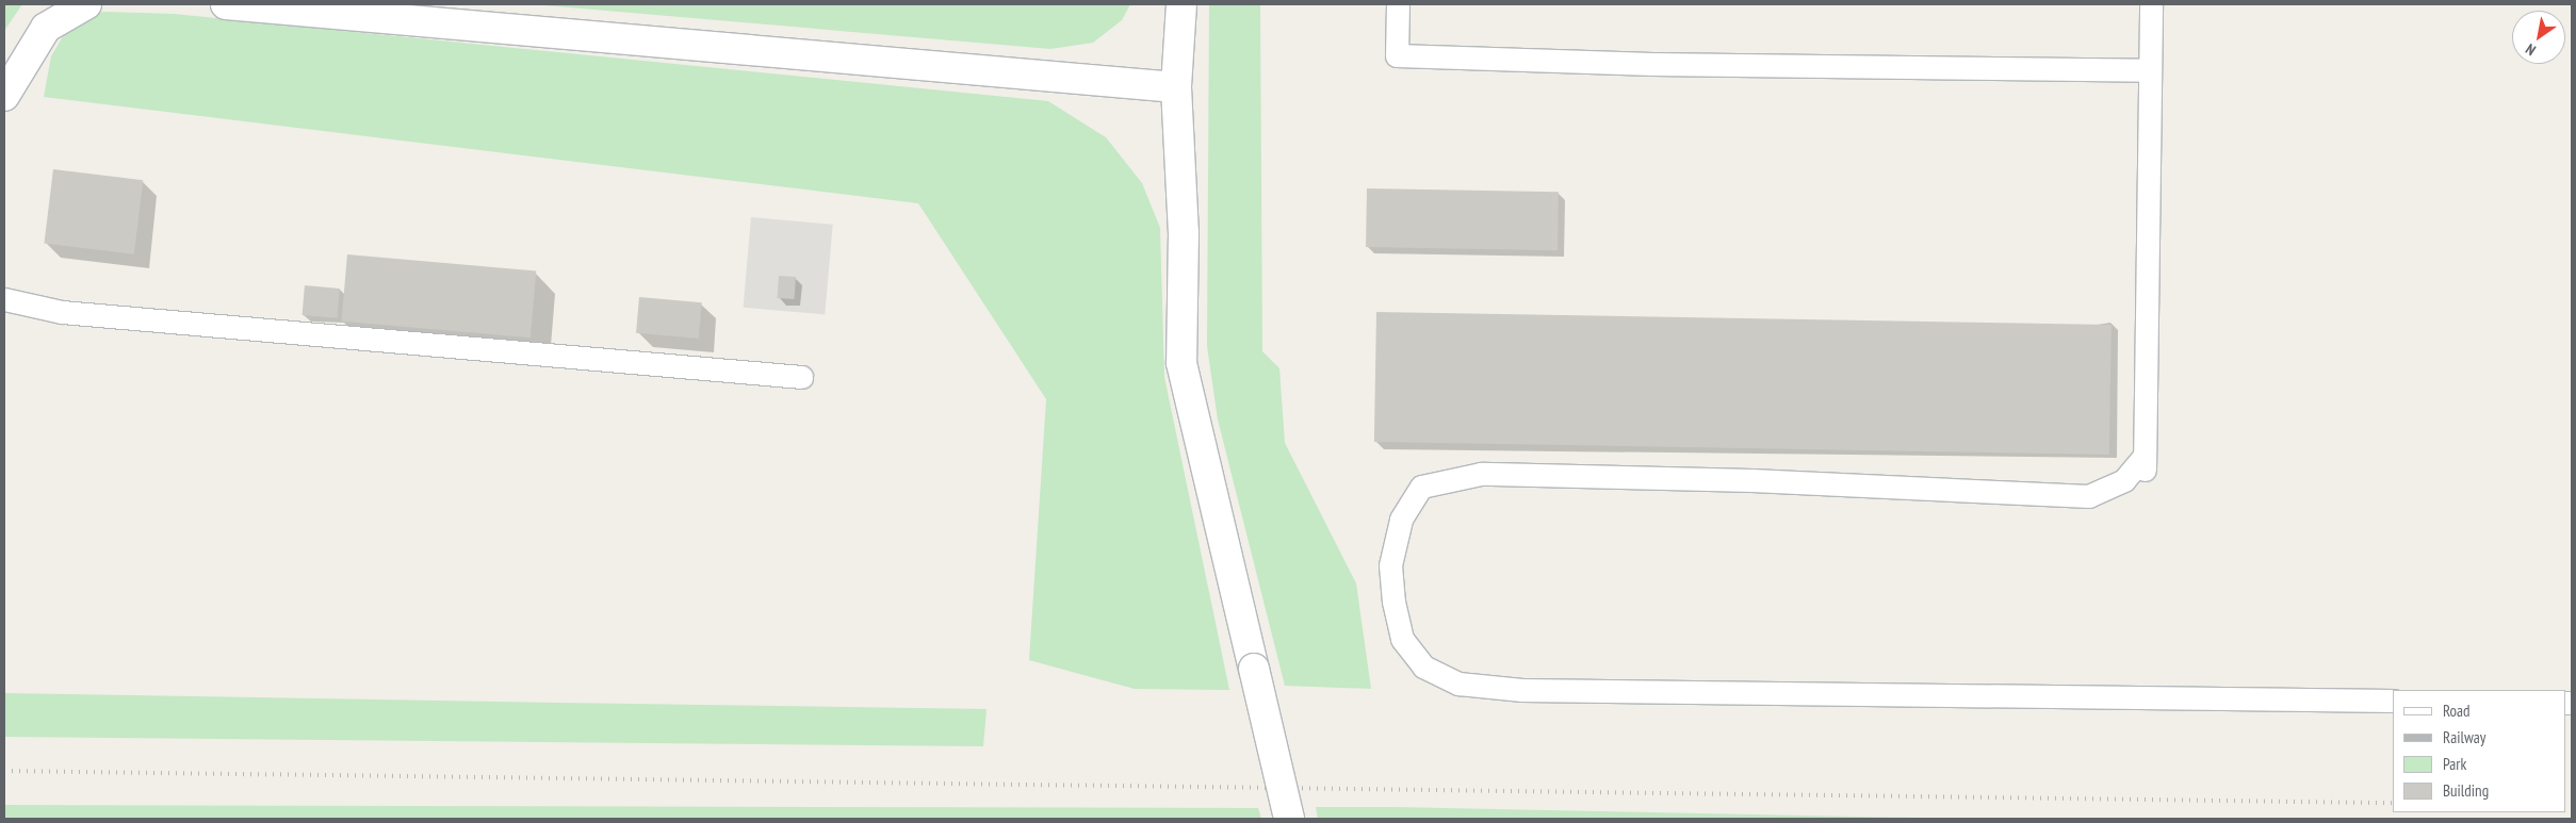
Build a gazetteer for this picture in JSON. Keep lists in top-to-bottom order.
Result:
{
  "legend": [
    "Road",
    "Railway",
    "Park",
    "Building"
  ],
  "north": "bottom left"
}
